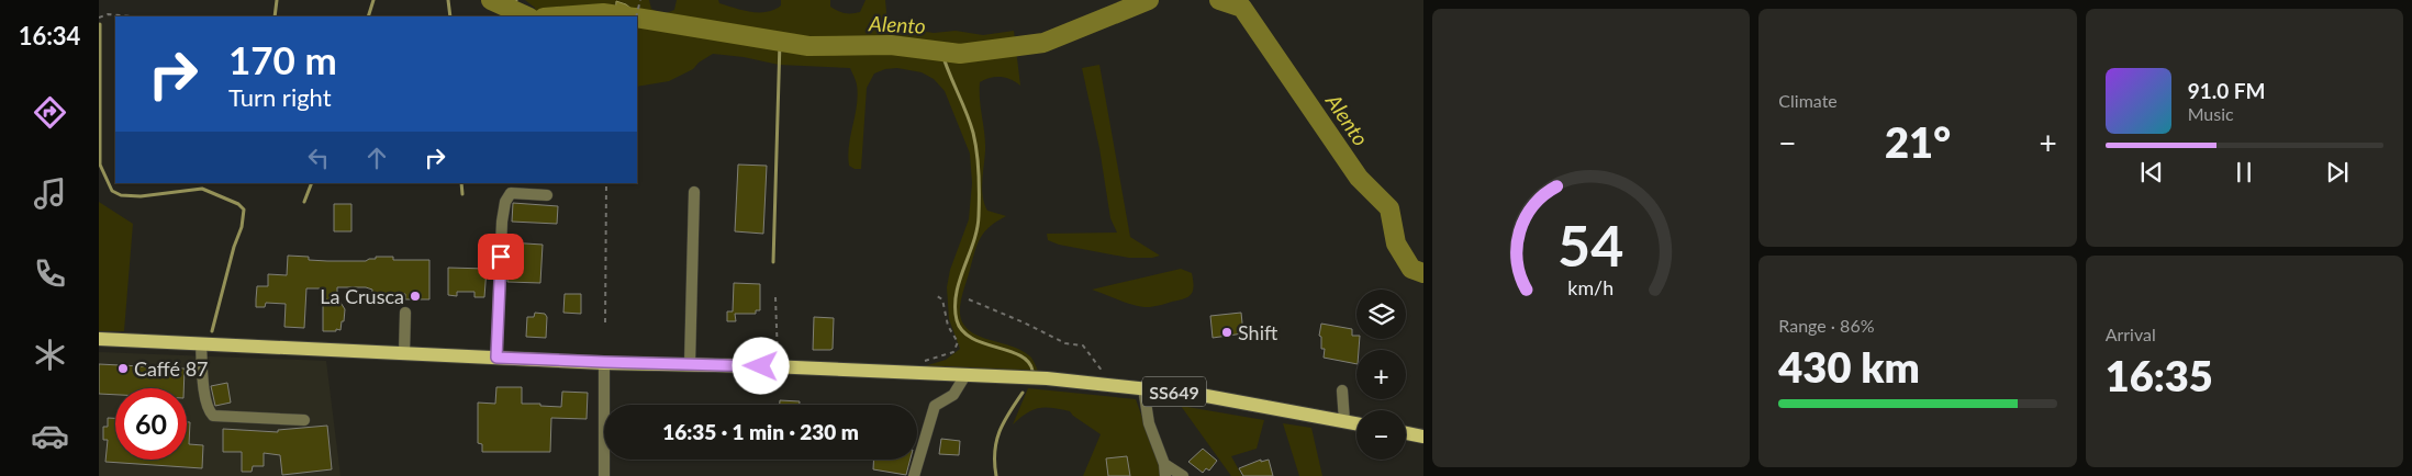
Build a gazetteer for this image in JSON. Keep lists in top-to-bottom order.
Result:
{
  "streets": {
    "main road": ["SS649"]
  },
  "water": ["Alento"],
  "places": ["La Crusca", "Shift", "Caffé 87"],
  "page": {
    "tabs": "16:34",
    "tile": [
      "Climate",
      ["Range · 86%", "430 km"],
      ["Arrival", "16:35"]
    ],
    "turn": ["170 m", "Turn right"],
    "song": ["91.0 FM", "Music"],
    "heat": ["−", "21°", "+"],
    "map_buttons": ["+", "−"],
    "limit": "60",
    "trip": "16:35 · 1 min · 230 m",
    "gauge": ["54", "km/h"]
  }
}
